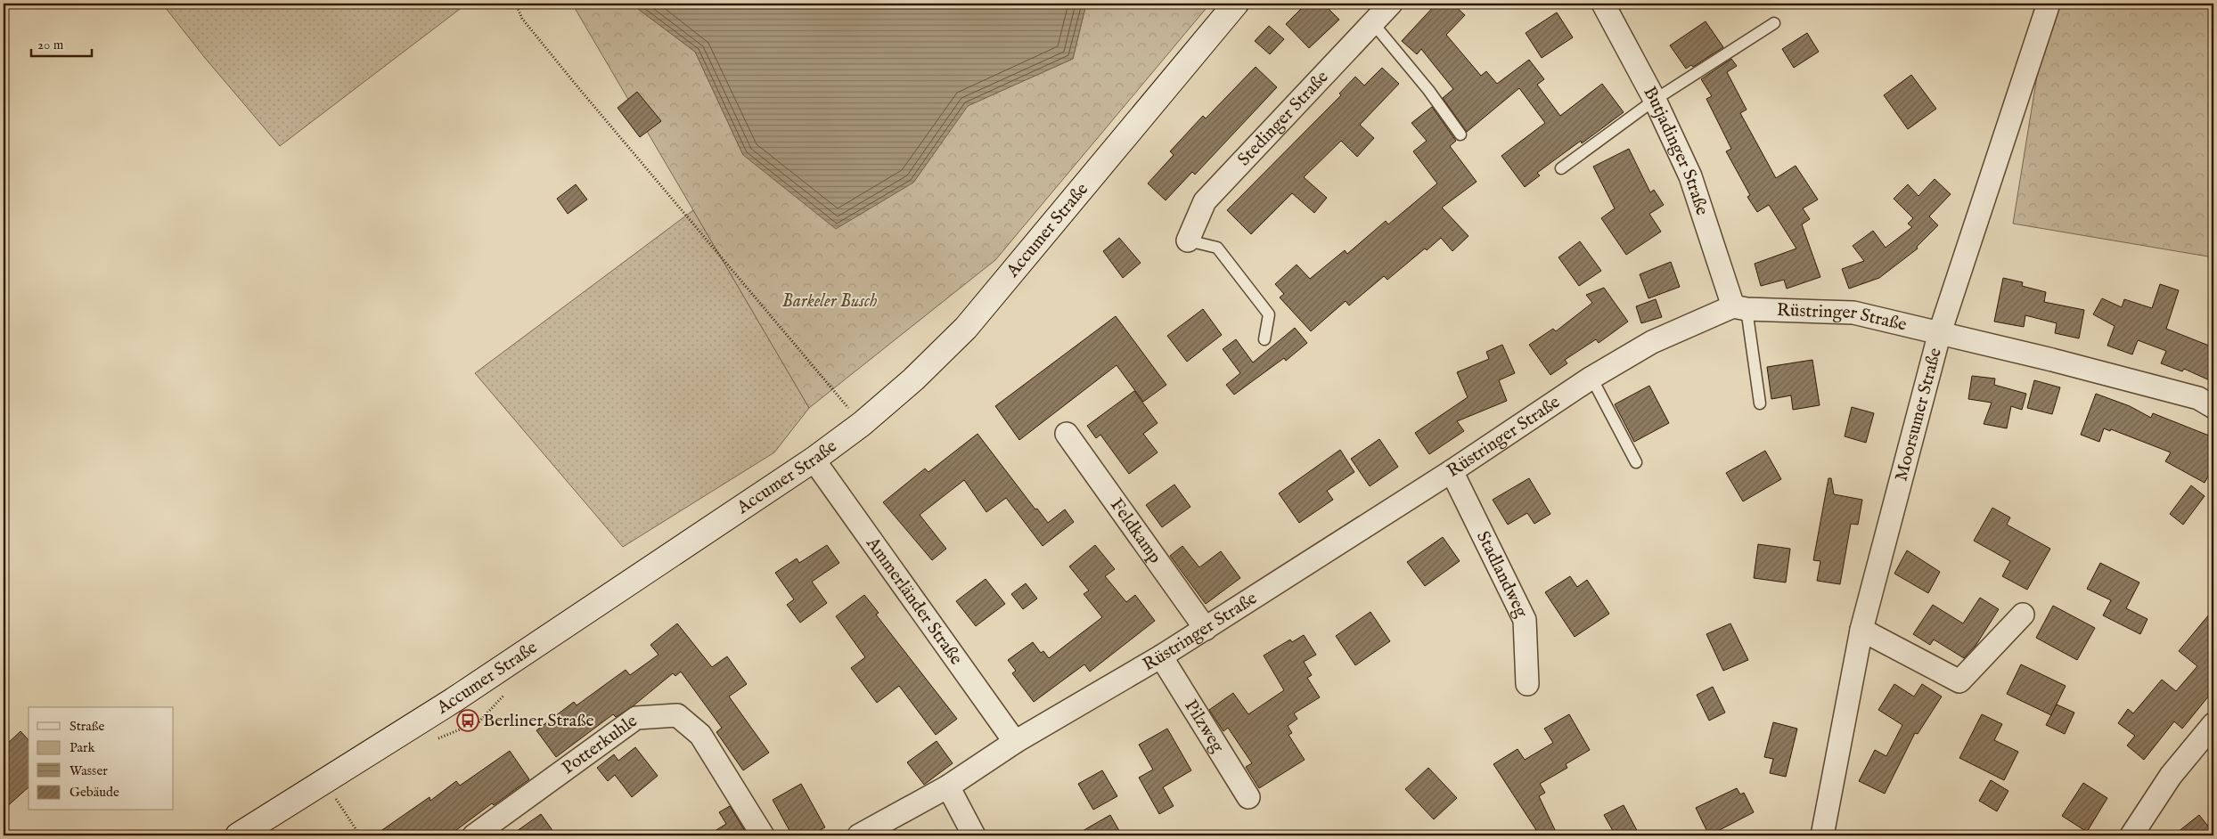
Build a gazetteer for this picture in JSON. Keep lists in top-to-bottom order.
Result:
{
  "streets": {
    "street": [
      "Stedinger Straße",
      "Butjadinger Straße",
      "Accumer Straße",
      "Rüstringer Straße",
      "Moorsumer Straße",
      "Feldkamp",
      "Stadlandweg",
      "Ammerländer Straße",
      "Pilzweg",
      "Potterkuhle"
    ]
  },
  "crossings": [
    ["Butjadinger Straße", "Rüstringer Straße"],
    ["Accumer Straße", "Ammerländer Straße"],
    ["Rüstringer Straße", "Moorsumer Straße"],
    ["Rüstringer Straße", "Feldkamp"],
    ["Rüstringer Straße", "Stadlandweg"],
    ["Rüstringer Straße", "Ammerländer Straße"],
    ["Rüstringer Straße", "Pilzweg"]
  ],
  "parks": ["Barkeler Busch"],
  "places": {
    "bus stop": ["Berliner Straße"]
  },
  "legend": [
    "Straße",
    "Park",
    "Wasser",
    "Gebäude"
  ],
  "scale_bar": "20 m"
}
